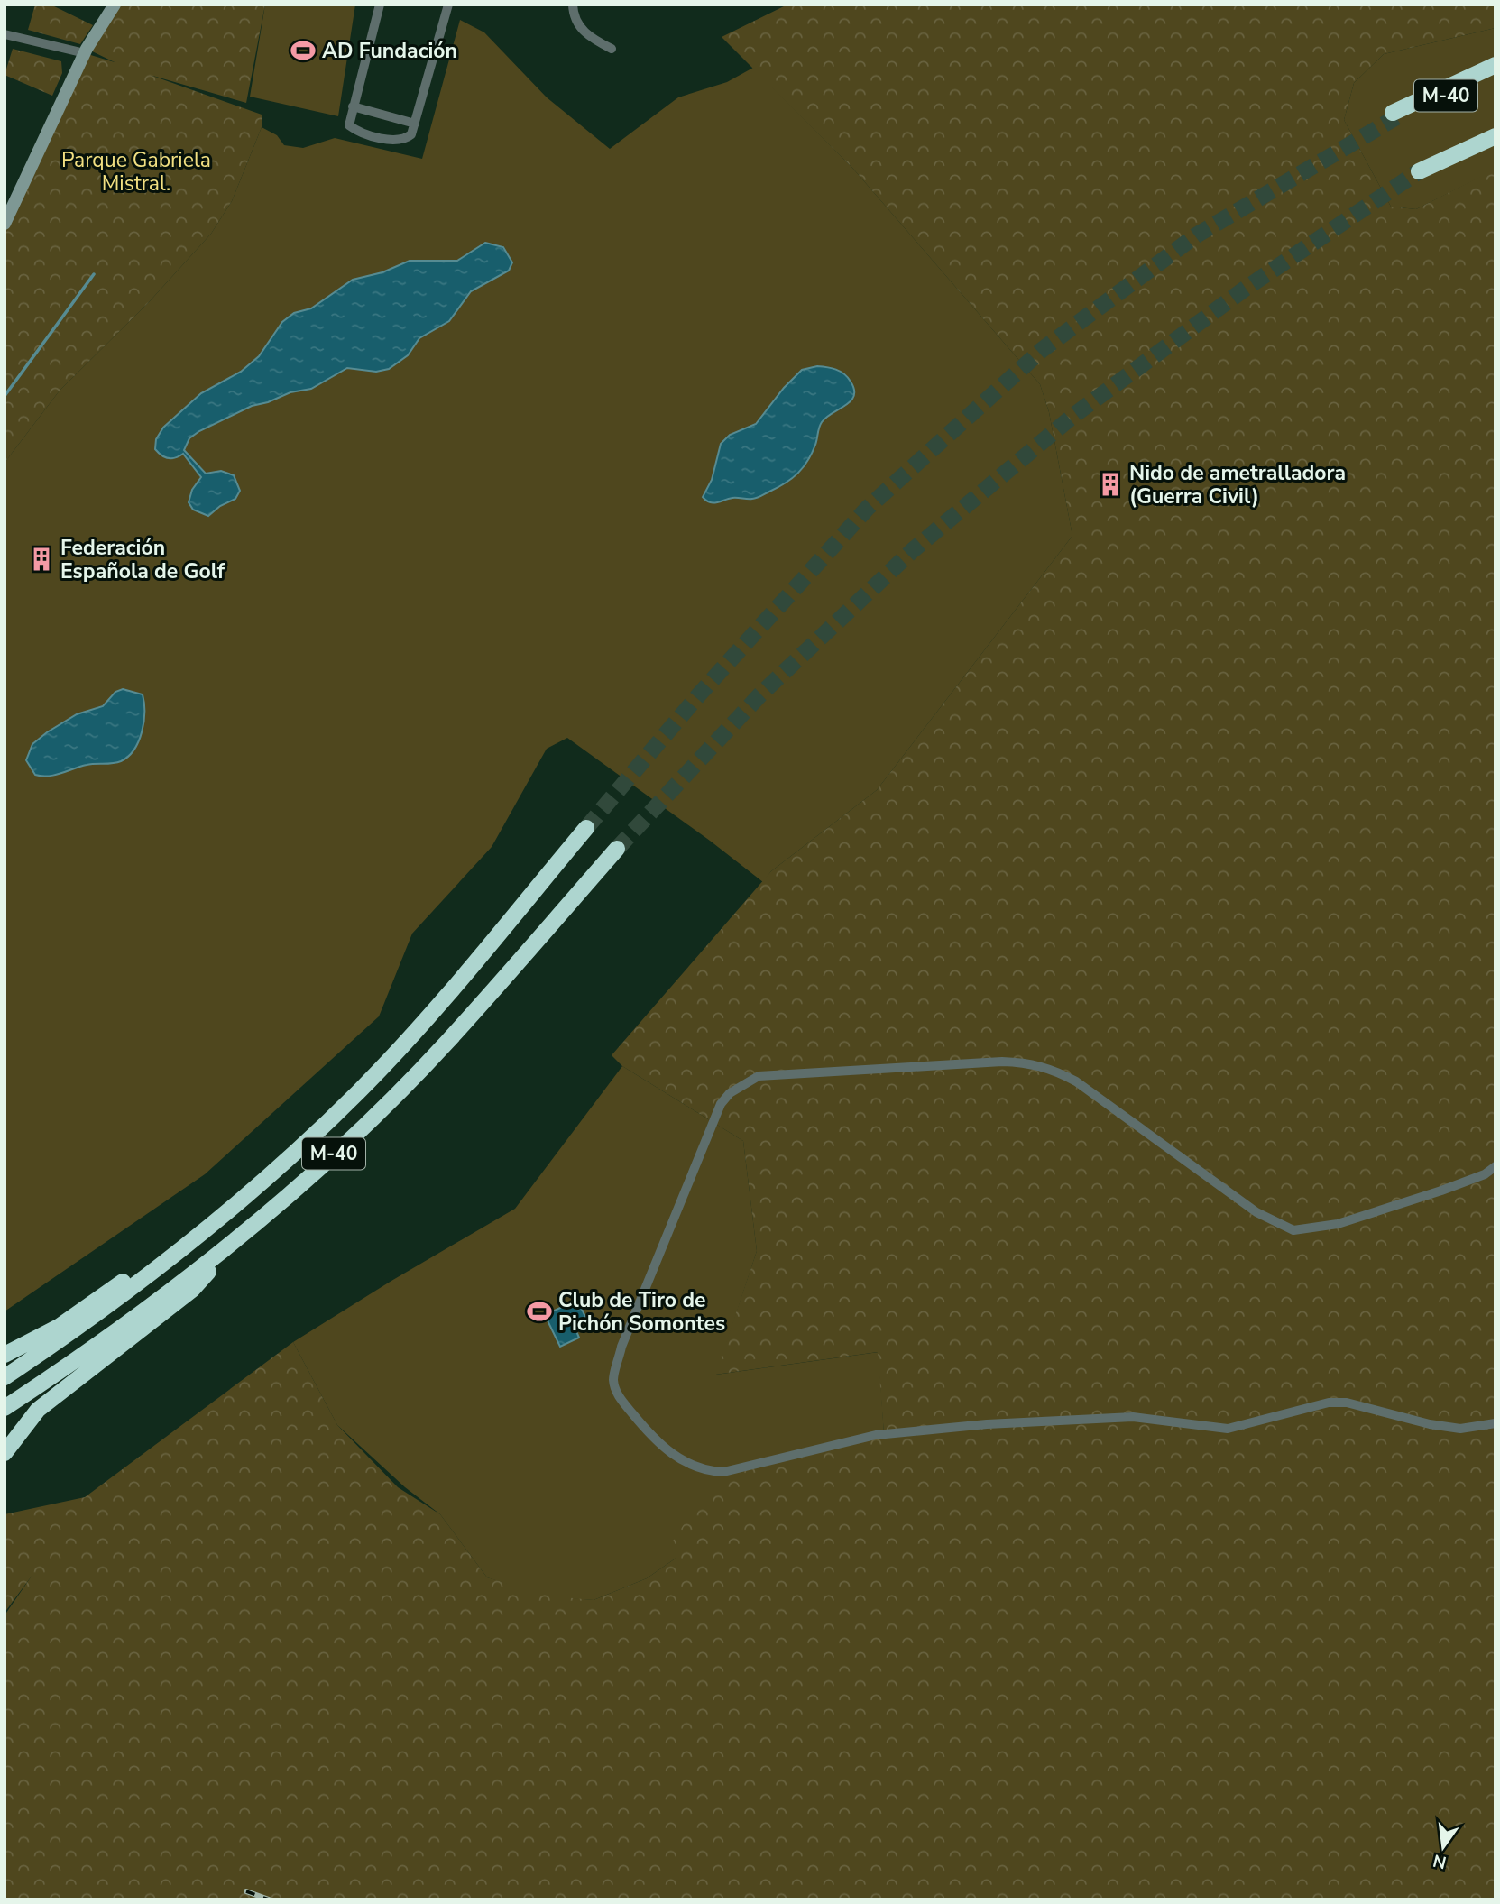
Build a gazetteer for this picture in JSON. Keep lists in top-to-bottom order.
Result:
{
  "streets": {
    "highway": ["M-40"]
  },
  "parks": ["Parque Gabriela Mistral."],
  "places": {
    "sports": ["AD Fundación", "Club de Tiro de Pichón Somontes"],
    "building": ["Nido de ametralladora (Guerra Civil)", "Federación Española de Golf"]
  },
  "north": "bottom"
}
